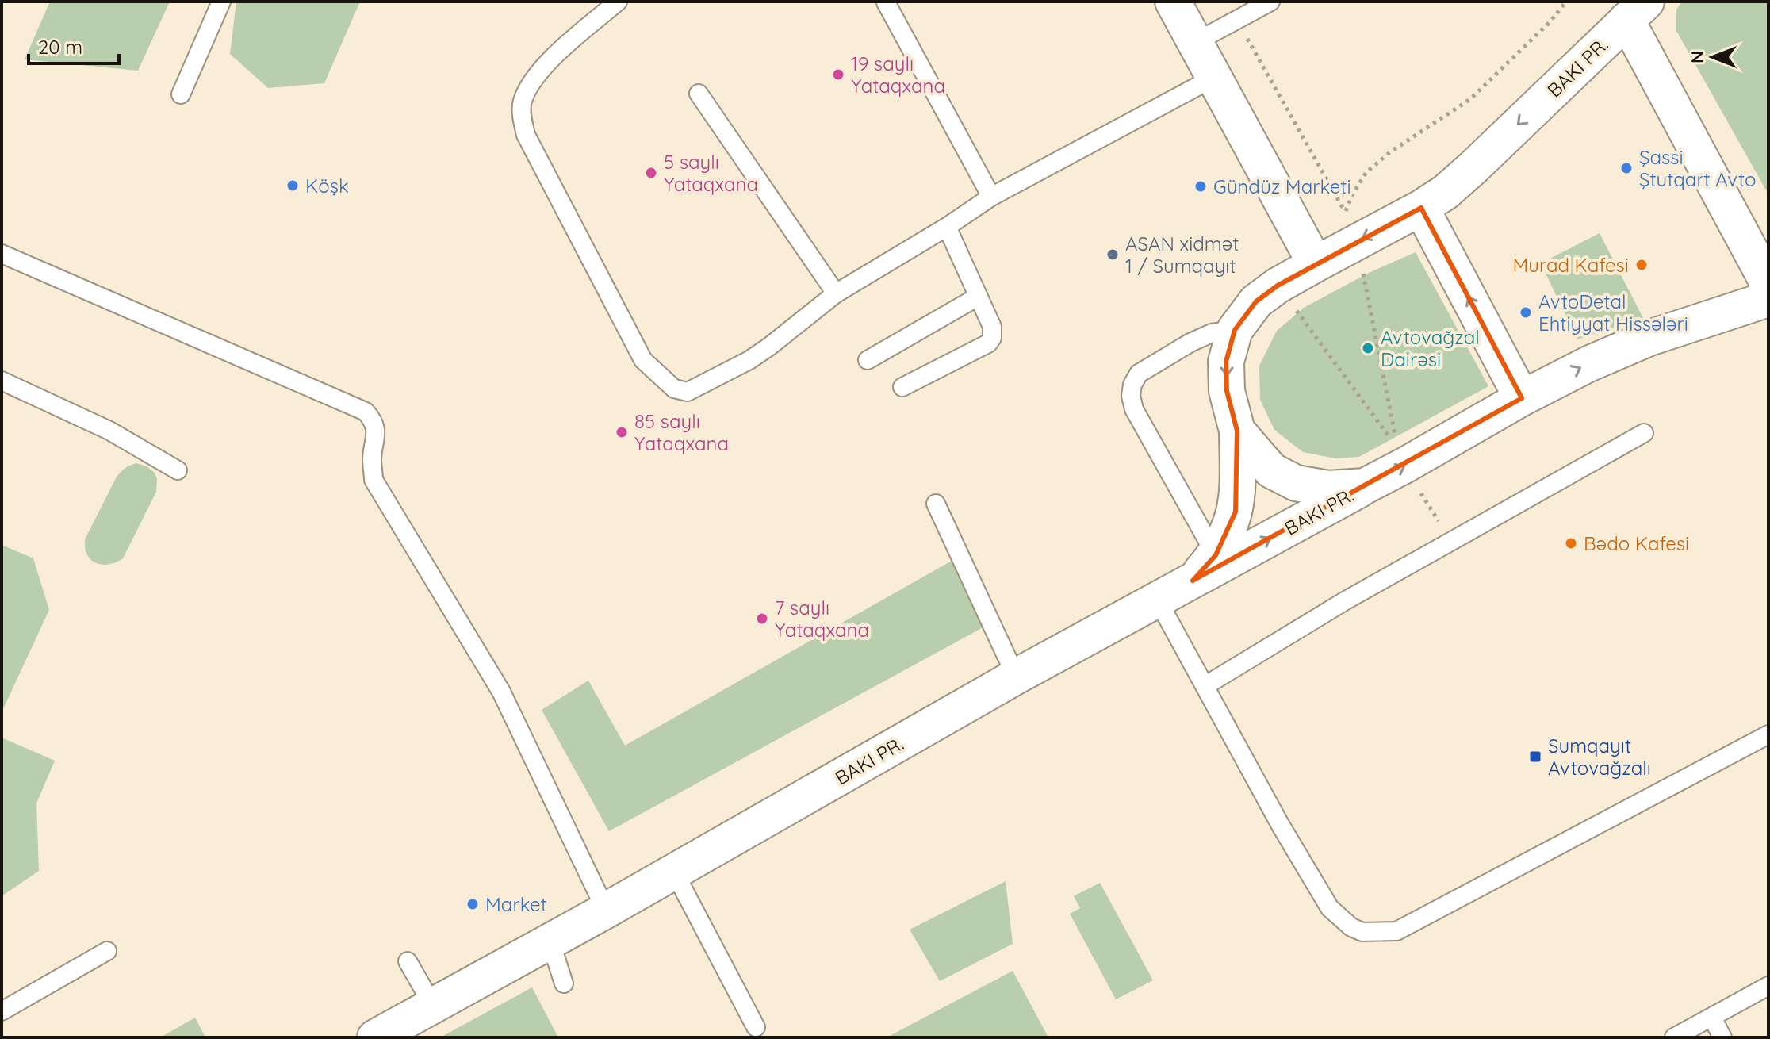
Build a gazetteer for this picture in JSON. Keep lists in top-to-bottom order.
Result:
{
  "places": {
    "other": [
      "19 saylı Yataqxana",
      "Şassi Ştutqart Avto",
      "5 saylı Yataqxana",
      "Köşk",
      "Gündüz Marketi",
      "ASAN xidmət 1 / Sumqayıt",
      "Murad Kafesi",
      "AvtoDetal Ehtiyyat Hissələri",
      "Avtovağzal Dairəsi",
      "85 saylı Yataqxana",
      "Bədo Kafesi",
      "7 saylı Yataqxana",
      "Market"
    ],
    "transit": ["Sumqayıt Avtovağzalı"]
  },
  "scale_bar": "20 m",
  "north": "left"
}
